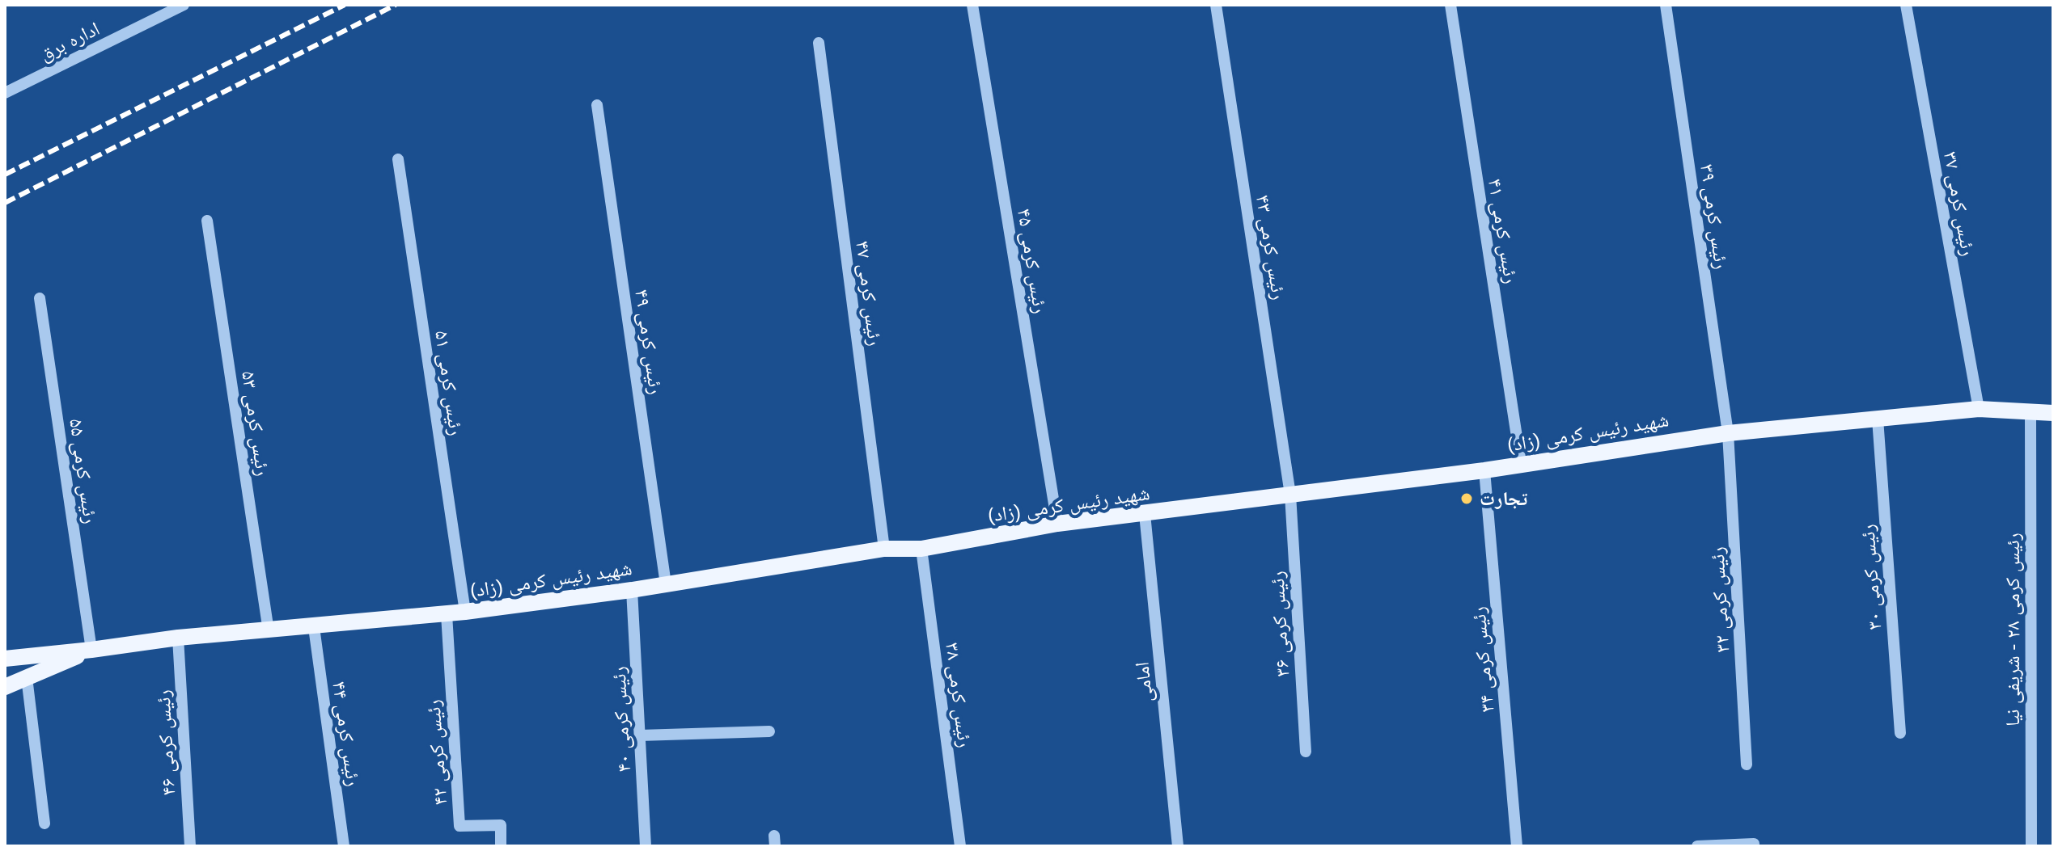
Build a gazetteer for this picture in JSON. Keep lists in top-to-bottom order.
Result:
{
  "streets": {
    "main road": ["شهید رئیس کرمی (زاد)"],
    "street": [
      "اداره برق",
      "رئیس کرمی ۳۷",
      "رئیس کرمی ۳۹",
      "رئیس کرمی ۴۱",
      "رئیس کرمی ۴۳",
      "رئیس کرمی ۴۵",
      "رئیس کرمی ۴۷",
      "رئیس کرمی ۴۹",
      "رئیس کرمی ۵۱",
      "رئیس کرمی ۵۳",
      "رئیس کرمی ۵۵",
      "رئیس کرمی ۳۰",
      "رئیس کرمی ۳۲",
      "رئیس کرمی ۳۶",
      "رئیس کرمی ۲۸ - شریفی نیا",
      "رئیس کرمی ۳۴",
      "امامی",
      "رئیس کرمی ۳۸",
      "رئیس کرمی ۴۰",
      "رئیس کرمی ۴۴",
      "رئیس کرمی ۴۶",
      "رئیس کرمی ۴۲"
    ]
  },
  "crossings": [
    ["رئیس کرمی ۳۷", "شهید رئیس کرمی (زاد)"],
    ["رئیس کرمی ۳۹", "شهید رئیس کرمی (زاد)"],
    ["رئیس کرمی ۳۹", "رئیس کرمی ۳۲"],
    ["رئیس کرمی ۴۱", "شهید رئیس کرمی (زاد)"],
    ["رئیس کرمی ۴۳", "شهید رئیس کرمی (زاد)"],
    ["رئیس کرمی ۴۳", "رئیس کرمی ۳۶"],
    ["رئیس کرمی ۴۵", "شهید رئیس کرمی (زاد)"],
    ["رئیس کرمی ۴۷", "شهید رئیس کرمی (زاد)"],
    ["رئیس کرمی ۴۹", "شهید رئیس کرمی (زاد)"],
    ["رئیس کرمی ۵۱", "شهید رئیس کرمی (زاد)"],
    ["رئیس کرمی ۵۳", "شهید رئیس کرمی (زاد)"],
    ["شهید رئیس کرمی (زاد)", "رئیس کرمی ۵۵"],
    ["شهید رئیس کرمی (زاد)", "رئیس کرمی ۳۰"],
    ["شهید رئیس کرمی (زاد)", "رئیس کرمی ۳۲"],
    ["شهید رئیس کرمی (زاد)", "رئیس کرمی ۳۶"],
    ["شهید رئیس کرمی (زاد)", "رئیس کرمی ۲۸ - شریفی نیا"],
    ["شهید رئیس کرمی (زاد)", "رئیس کرمی ۳۴"],
    ["شهید رئیس کرمی (زاد)", "امامی"],
    ["شهید رئیس کرمی (زاد)", "رئیس کرمی ۳۸"],
    ["شهید رئیس کرمی (زاد)", "رئیس کرمی ۴۰"],
    ["شهید رئیس کرمی (زاد)", "رئیس کرمی ۴۴"],
    ["شهید رئیس کرمی (زاد)", "رئیس کرمی ۴۶"],
    ["شهید رئیس کرمی (زاد)", "رئیس کرمی ۴۲"]
  ],
  "places": ["تجارت"]
}
